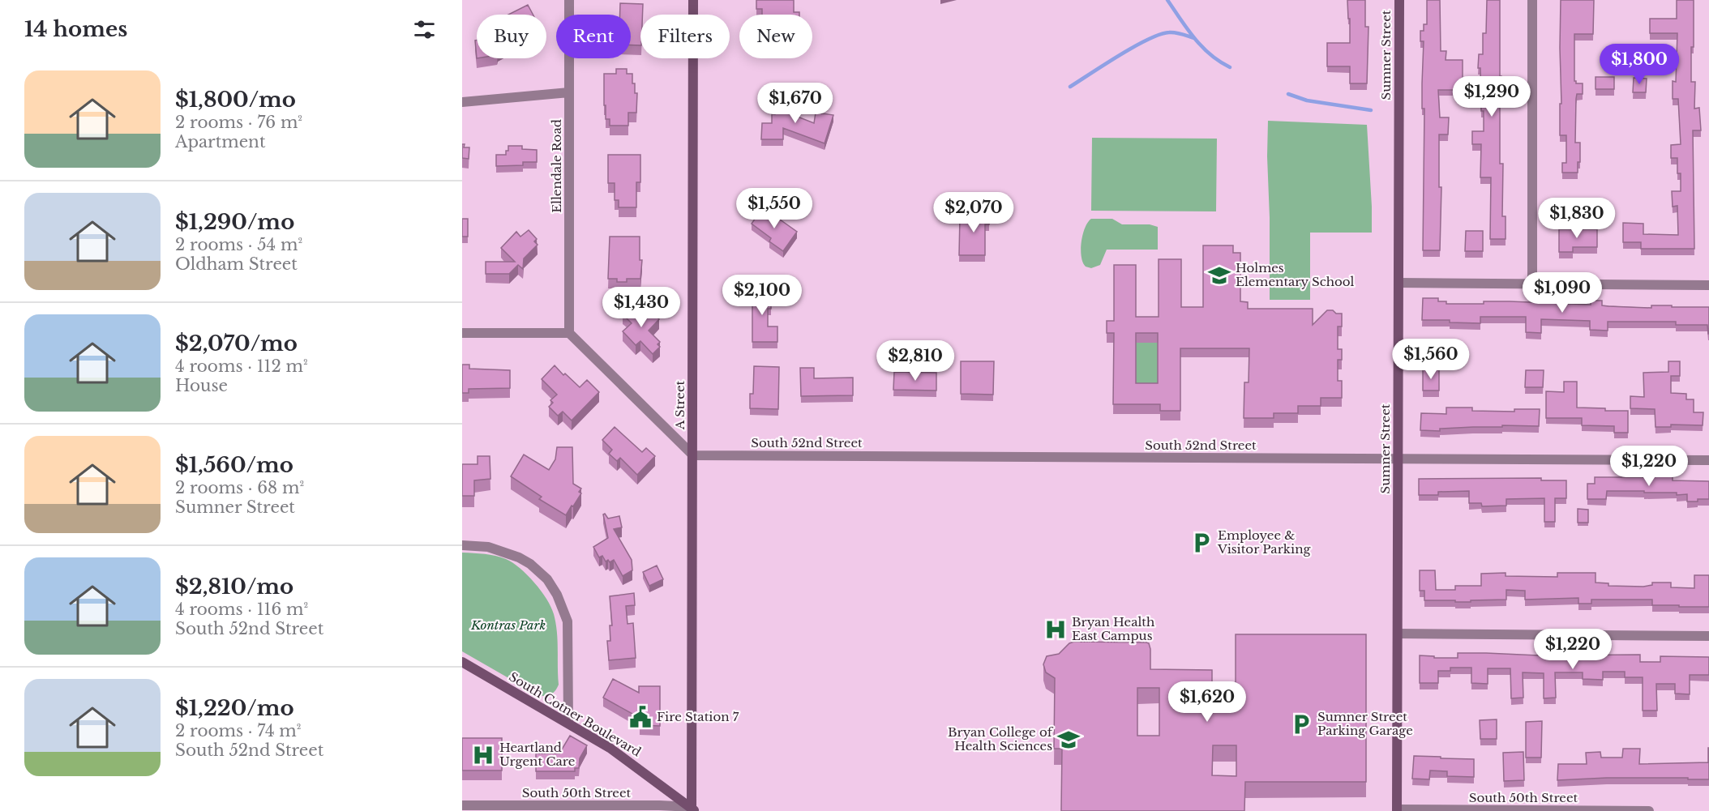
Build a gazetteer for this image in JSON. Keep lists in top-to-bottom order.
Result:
{
  "streets": {
    "main road": ["Sumner Street", "A Street", "South Cotner Boulevard"],
    "street": ["Ellendale Road", "South 52nd Street", "South 50th Street"]
  },
  "crossings": [
    ["Sumner Street", "South 52nd Street"],
    ["Sumner Street", "South 50th Street"],
    ["A Street", "South 52nd Street"],
    ["A Street", "South Cotner Boulevard"],
    ["A Street", "South 50th Street"],
    ["South Cotner Boulevard", "South 50th Street"]
  ],
  "parks": ["Kontras Park"],
  "places": {
    "school or university": ["Holmes Elementary School", "Bryan College of Health Sciences"],
    "parking": ["Employee & Visitor Parking", "Sumner Street Parking Garage"],
    "hospital": ["Bryan Health East Campus", "Heartland Urgent Care"],
    "public building": ["Fire Station 7"]
  },
  "page": {
    "heading": "14 homes",
    "chip": [
      "Buy",
      "Rent",
      "Filters",
      "New"
    ],
    "price": [
      "$1,800",
      "$1,290",
      "$1,670",
      "$1,550",
      "$2,070",
      "$1,830",
      "$1,090",
      "$2,100",
      "$1,430",
      "$1,560",
      "$2,810",
      "$1,220",
      "$1,220",
      "$1,620"
    ],
    "list": [
      {
        "name": "$1,800/mo",
        "note": "2 rooms · 76 m² · Apartment"
      },
      {
        "name": "$1,290/mo",
        "note": "2 rooms · 54 m² · Oldham Street"
      },
      {
        "name": "$2,070/mo",
        "note": "4 rooms · 112 m² · House"
      },
      {
        "name": "$1,560/mo",
        "note": "2 rooms · 68 m² · Sumner Street"
      },
      {
        "name": "$2,810/mo",
        "note": "4 rooms · 116 m² · South 52nd Street"
      },
      {
        "name": "$1,220/mo",
        "note": "2 rooms · 74 m² · South 52nd Street"
      }
    ]
  }
}
